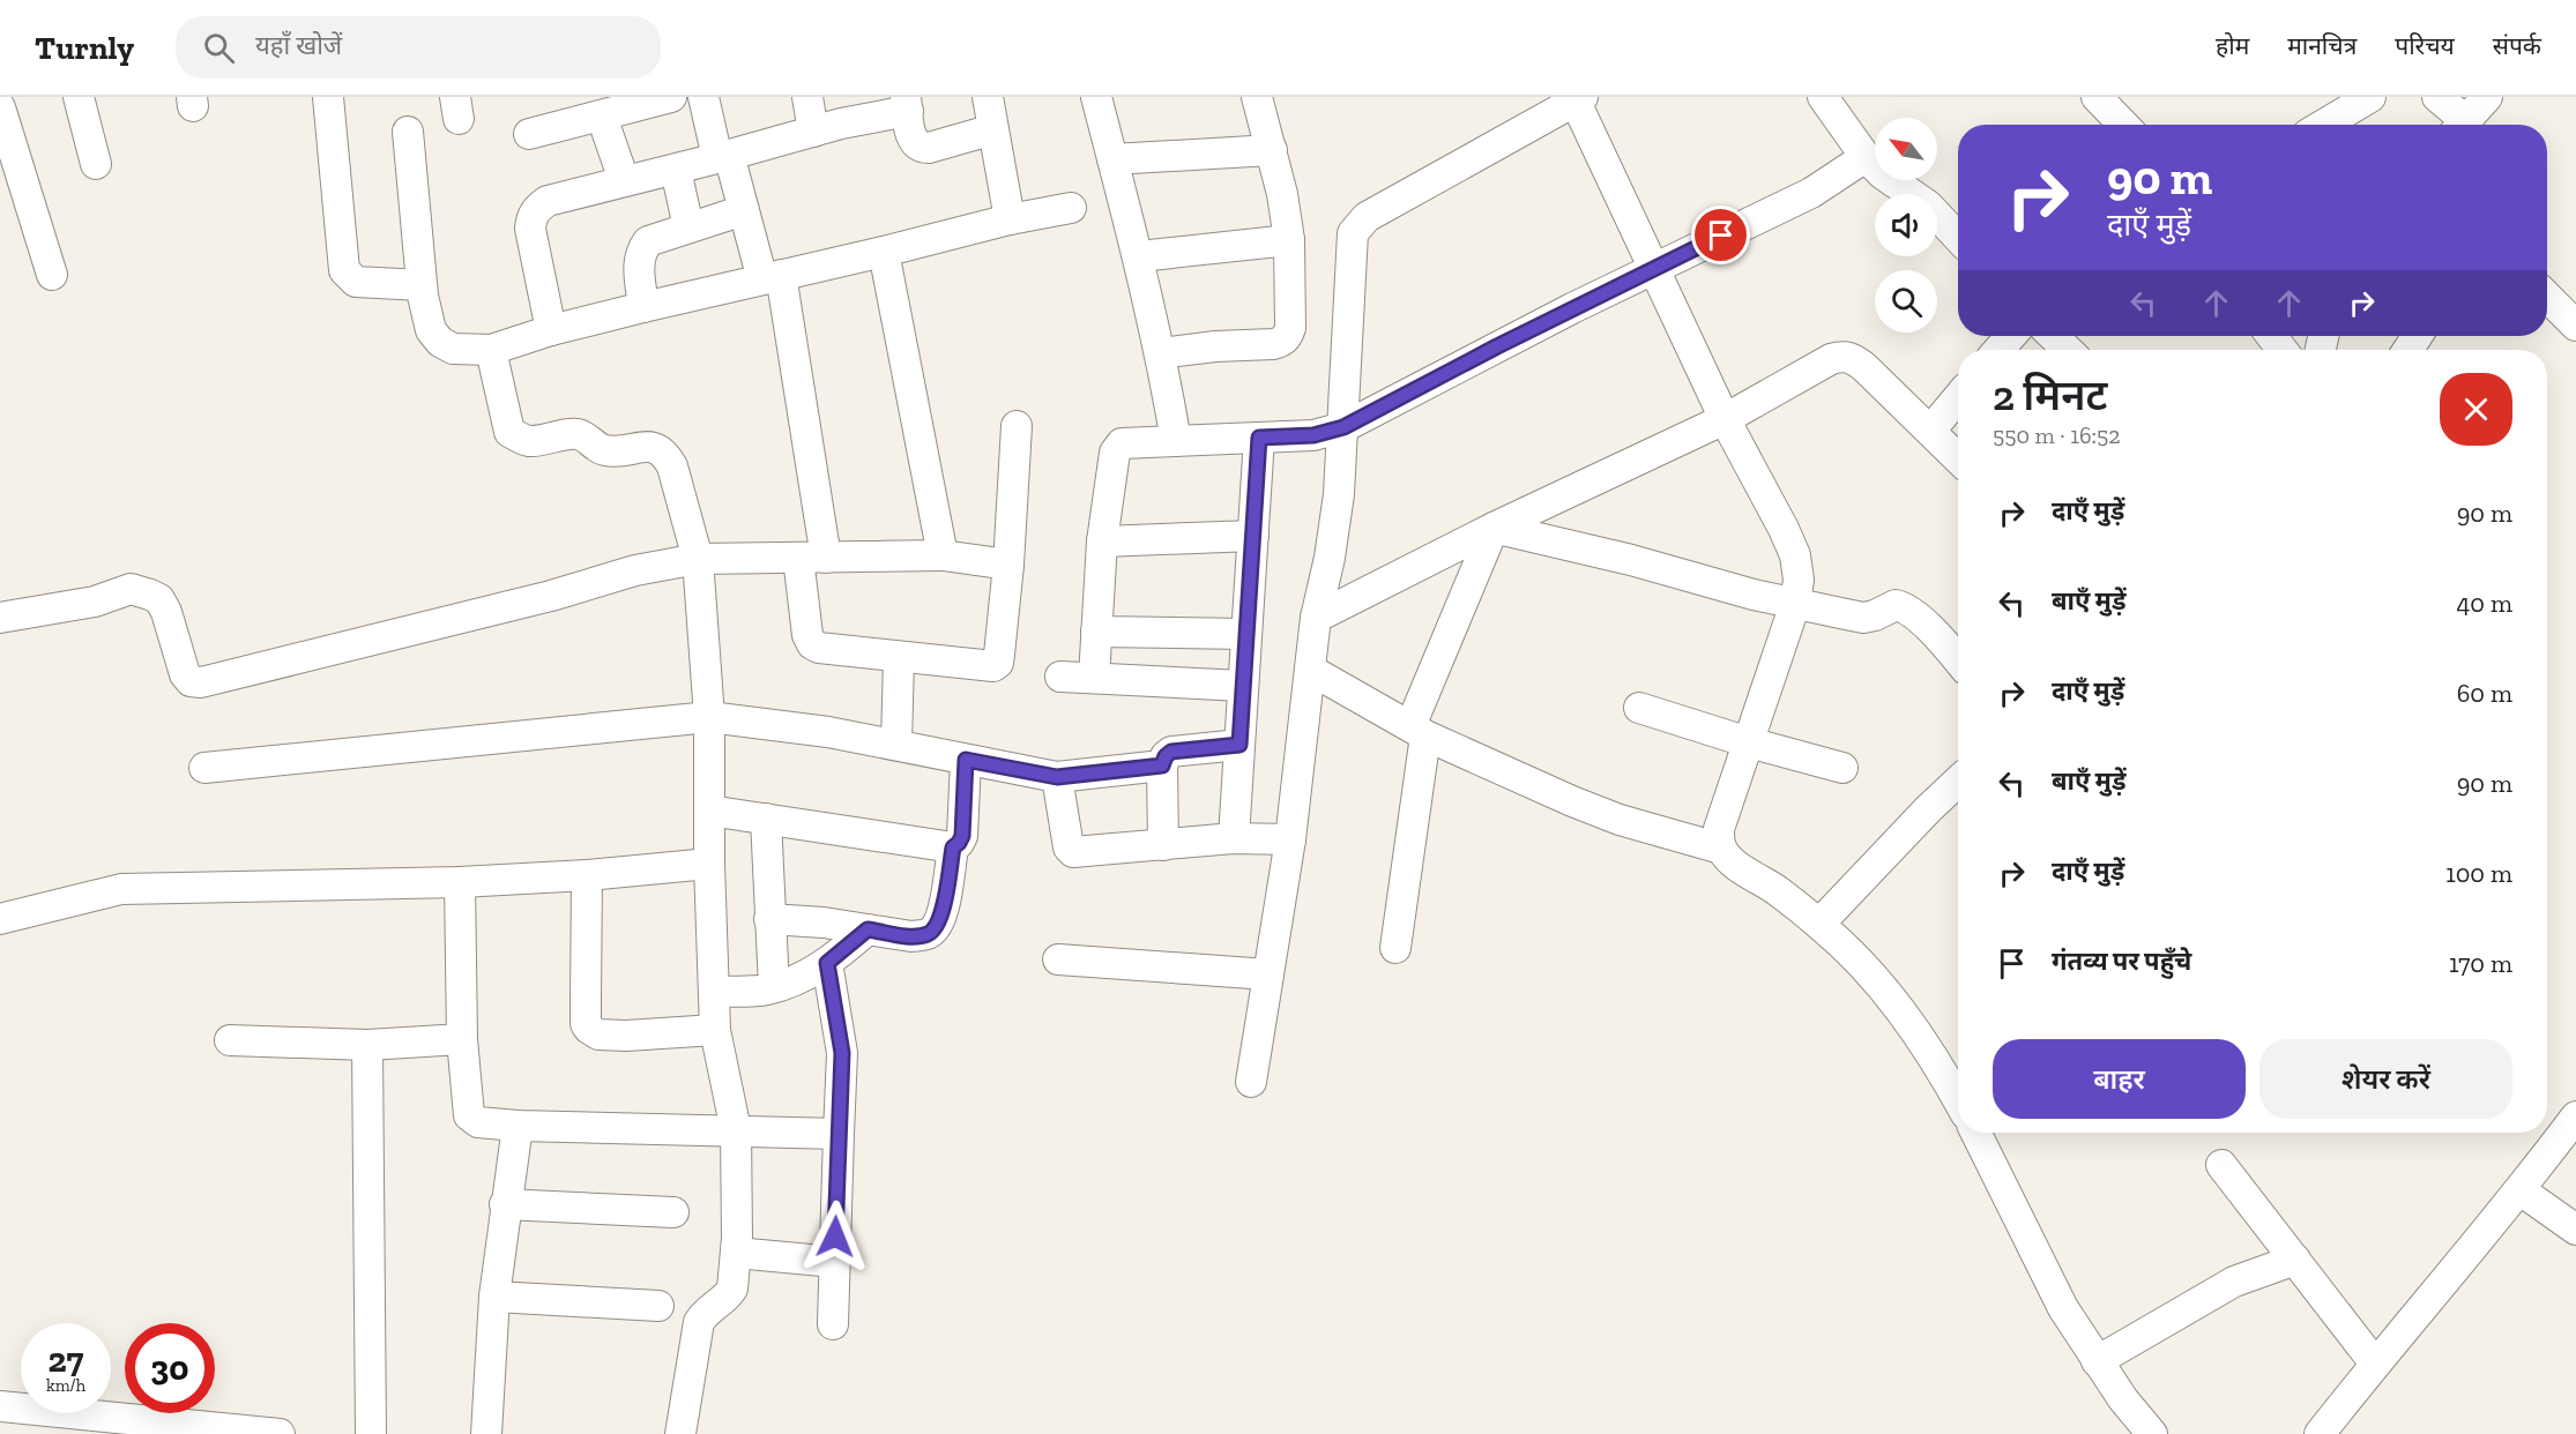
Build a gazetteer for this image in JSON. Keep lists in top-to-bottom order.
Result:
{
  "north": "top left",
  "page": {
    "header": "Turnly",
    "search": "यहाँ खोजें",
    "nav": [
      "होम",
      "मानचित्र",
      "परिचय",
      "संपर्क"
    ],
    "turn": ["90 m", "दाएँ मुड़ें"],
    "heading": ["2 मिनट", "550 m · 16:52"],
    "list": [
      {
        "name": "दाएँ मुड़ें",
        "value": "90 m"
      },
      {
        "name": "बाएँ मुड़ें",
        "value": "40 m"
      },
      {
        "name": "दाएँ मुड़ें",
        "value": "60 m"
      },
      {
        "name": "बाएँ मुड़ें",
        "value": "90 m"
      },
      {
        "name": "दाएँ मुड़ें",
        "value": "100 m"
      },
      {
        "name": "गंतव्य पर पहुँचे",
        "value": "170 m"
      }
    ],
    "buttons": ["बाहर", "शेयर करें"],
    "speed": "27 km/h",
    "limit": "30"
  }
}
